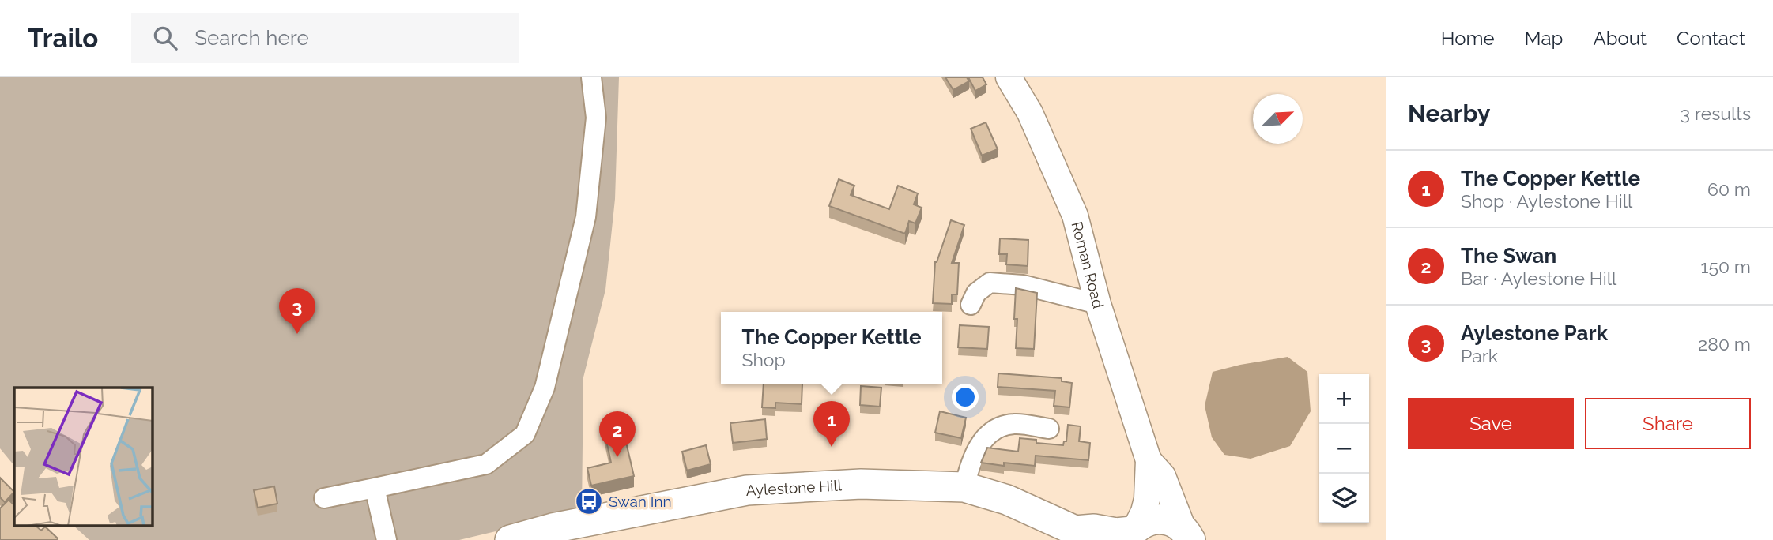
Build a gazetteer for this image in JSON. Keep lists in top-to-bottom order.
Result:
{
  "streets": {
    "highway": ["Aylestone Hill"],
    "main road": ["Roman Road"]
  },
  "crossings": [
    ["Roman Road", "Aylestone Hill"]
  ],
  "places": {
    "bus stop": ["Swan Inn"]
  },
  "north": "top right",
  "page": {
    "header": "Trailo",
    "search": "Search here",
    "nav": [
      "Home",
      "Map",
      "About",
      "Contact"
    ],
    "heading": ["Nearby", "3 results"],
    "list": [
      {
        "mark": "1",
        "name": "The Copper Kettle",
        "note": "Shop · Aylestone Hill",
        "value": "60 m"
      },
      {
        "mark": "2",
        "name": "The Swan",
        "note": "Bar · Aylestone Hill",
        "value": "150 m"
      },
      {
        "mark": "3",
        "name": "Aylestone Park",
        "note": "Park",
        "value": "280 m"
      }
    ],
    "pins": ["3", "1", "2"],
    "popup": ["The Copper Kettle", "Shop"],
    "map_buttons": ["+", "−"],
    "buttons": ["Save", "Share"]
  }
}
